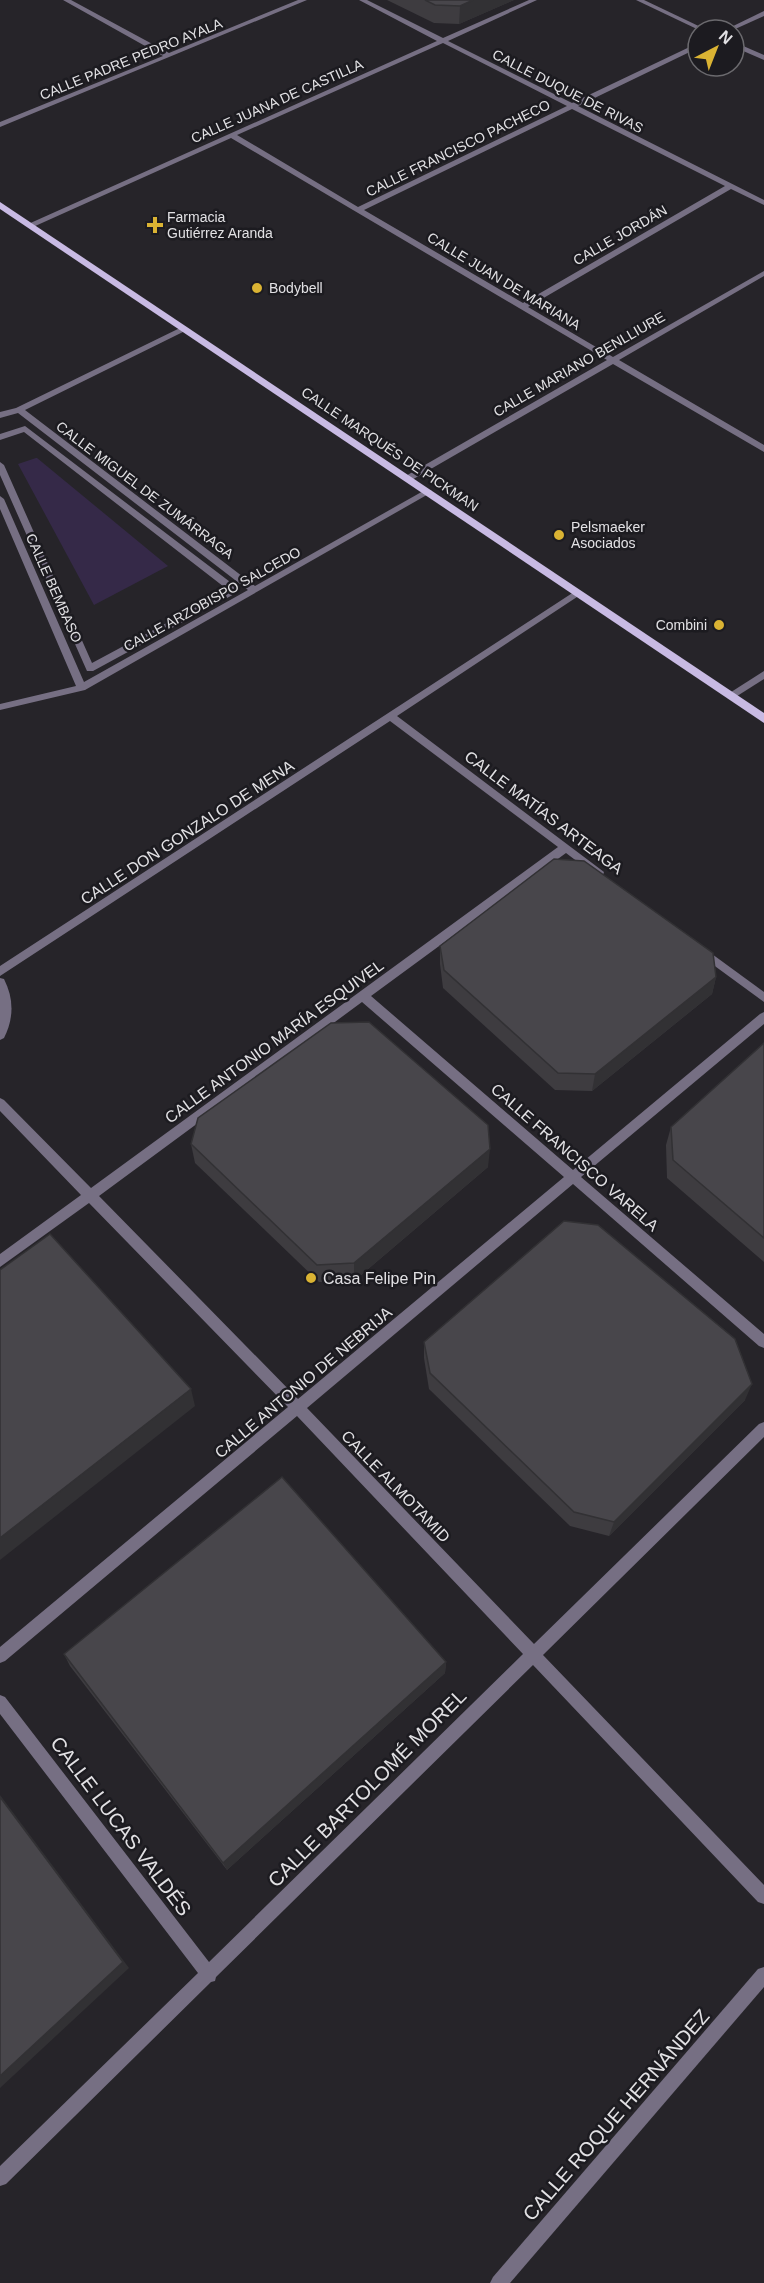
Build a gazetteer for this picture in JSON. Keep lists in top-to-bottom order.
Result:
{
  "streets": {
    "main road": ["CALLE MARQUÉS DE PICKMAN"],
    "street": [
      "CALLE PADRE PEDRO AYALA",
      "CALLE DUQUE DE RIVAS",
      "CALLE JUANA DE CASTILLA",
      "CALLE FRANCISCO PACHECO",
      "CALLE JORDÁN",
      "CALLE JUAN DE MARIANA",
      "CALLE MARIANO BENLLIURE",
      "CALLE MIGUEL DE ZUMÁRRAGA",
      "CALLE BEMBASO",
      "CALLE ARZOBISPO SALCEDO",
      "CALLE MATÍAS ARTEAGA",
      "CALLE DON GONZALO DE MENA",
      "CALLE ANTONIO MARÍA ESQUIVEL",
      "CALLE FRANCISCO VARELA",
      "CALLE ANTONIO DE NEBRIJA",
      "CALLE ALMOTAMID",
      "CALLE BARTOLOMÉ MOREL",
      "CALLE LUCAS VALDÉS",
      "CALLE ROQUE HERNÁNDEZ"
    ]
  },
  "crossings": [
    ["CALLE DUQUE DE RIVAS", "CALLE JUANA DE CASTILLA"],
    ["CALLE DUQUE DE RIVAS", "CALLE FRANCISCO PACHECO"],
    ["CALLE DUQUE DE RIVAS", "CALLE JORDÁN"],
    ["CALLE JUANA DE CASTILLA", "CALLE JUAN DE MARIANA"],
    ["CALLE JUANA DE CASTILLA", "CALLE MARQUÉS DE PICKMAN"],
    ["CALLE FRANCISCO PACHECO", "CALLE JUAN DE MARIANA"],
    ["CALLE JORDÁN", "CALLE JUAN DE MARIANA"],
    ["CALLE JUAN DE MARIANA", "CALLE MARIANO BENLLIURE"],
    ["CALLE MARIANO BENLLIURE", "CALLE MARQUÉS DE PICKMAN"],
    ["CALLE MARQUÉS DE PICKMAN", "CALLE ARZOBISPO SALCEDO"],
    ["CALLE MARQUÉS DE PICKMAN", "CALLE DON GONZALO DE MENA"],
    ["CALLE MIGUEL DE ZUMÁRRAGA", "CALLE ARZOBISPO SALCEDO"],
    ["CALLE BEMBASO", "CALLE ARZOBISPO SALCEDO"],
    ["CALLE MATÍAS ARTEAGA", "CALLE DON GONZALO DE MENA"],
    ["CALLE MATÍAS ARTEAGA", "CALLE ANTONIO MARÍA ESQUIVEL"],
    ["CALLE ANTONIO MARÍA ESQUIVEL", "CALLE FRANCISCO VARELA"],
    ["CALLE ANTONIO MARÍA ESQUIVEL", "CALLE ALMOTAMID"],
    ["CALLE FRANCISCO VARELA", "CALLE ANTONIO DE NEBRIJA"],
    ["CALLE ANTONIO DE NEBRIJA", "CALLE ALMOTAMID"],
    ["CALLE ALMOTAMID", "CALLE BARTOLOMÉ MOREL"],
    ["CALLE BARTOLOMÉ MOREL", "CALLE LUCAS VALDÉS"]
  ],
  "places": {
    "health": ["Farmacia Gutiérrez Aranda"],
    "other": [
      "Bodybell",
      "Pelsmaeker Asociados",
      "Combini",
      "Casa Felipe Pin"
    ]
  },
  "north": "top right"
}
